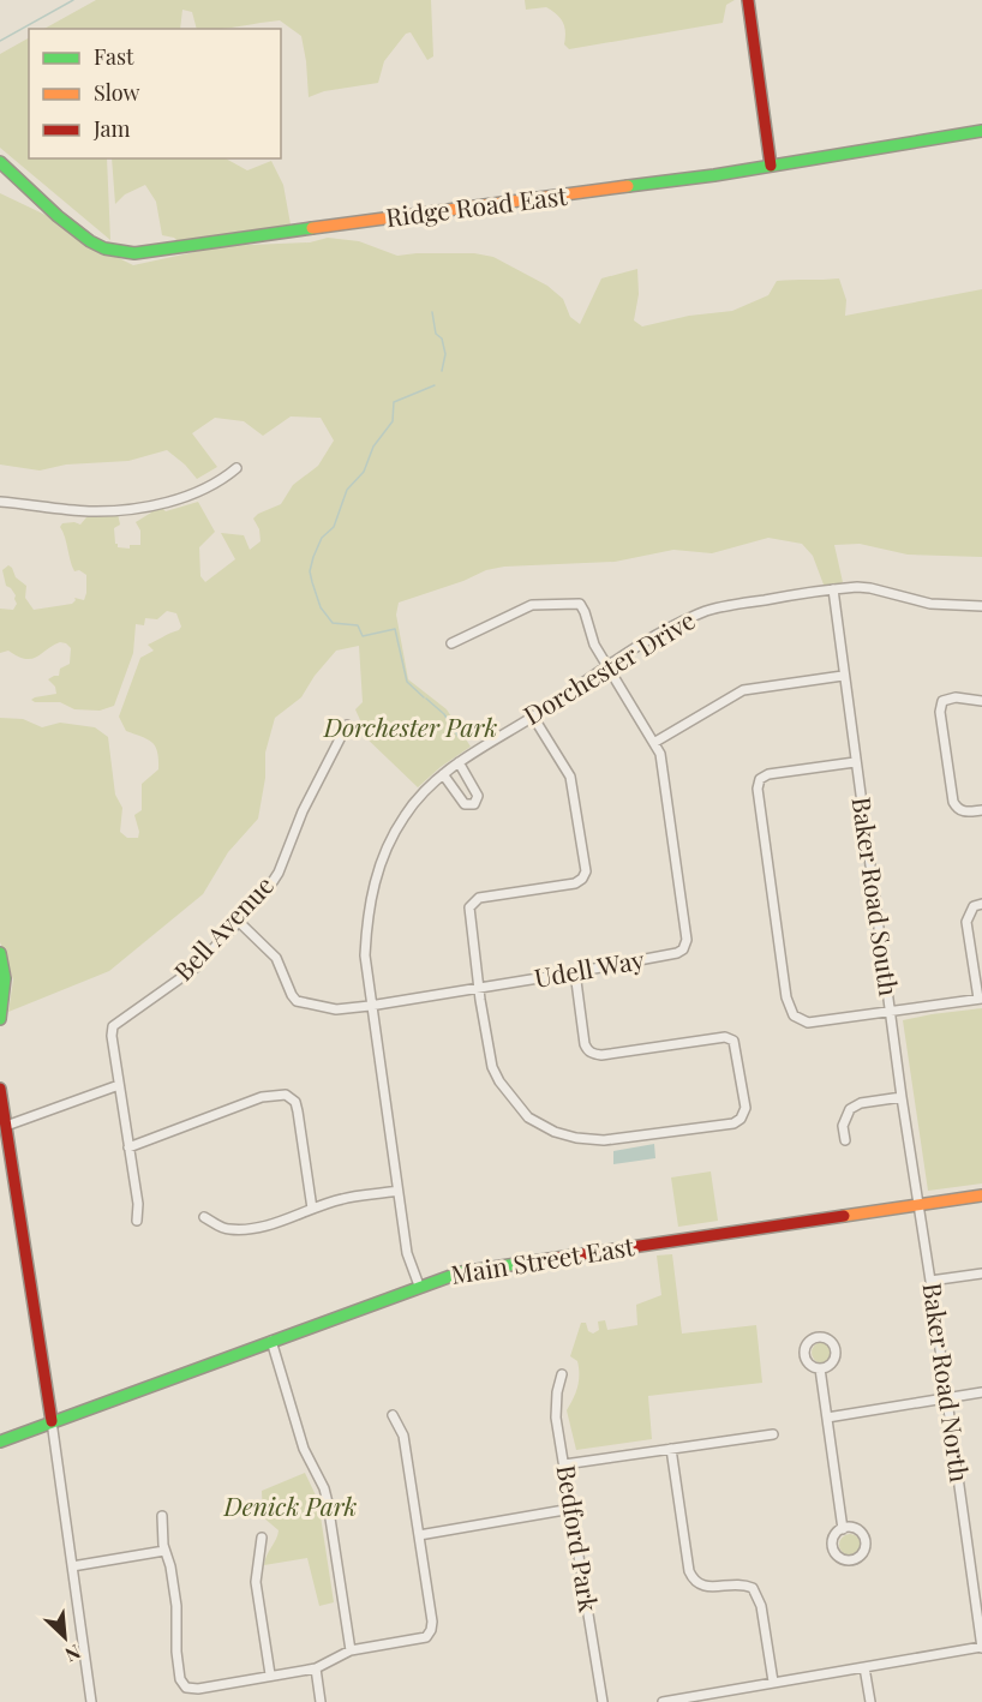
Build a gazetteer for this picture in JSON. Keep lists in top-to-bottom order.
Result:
{
  "streets": {
    "main road": ["Ridge Road East", "Main Street East"],
    "street": [
      "Dorchester Drive",
      "Baker Road South",
      "Bell Avenue",
      "Udell Way",
      "Baker Road North",
      "Bedford Park"
    ]
  },
  "crossings": [
    ["Dorchester Drive", "Baker Road South"],
    ["Dorchester Drive", "Udell Way"],
    ["Dorchester Drive", "Main Street East"],
    ["Baker Road South", "Main Street East"],
    ["Baker Road South", "Baker Road North"],
    ["Bell Avenue", "Udell Way"],
    ["Main Street East", "Baker Road North"]
  ],
  "parks": ["Dorchester Park", "Denick Park"],
  "legend": ["Fast", "Slow", "Jam"],
  "north": "bottom right"
}
